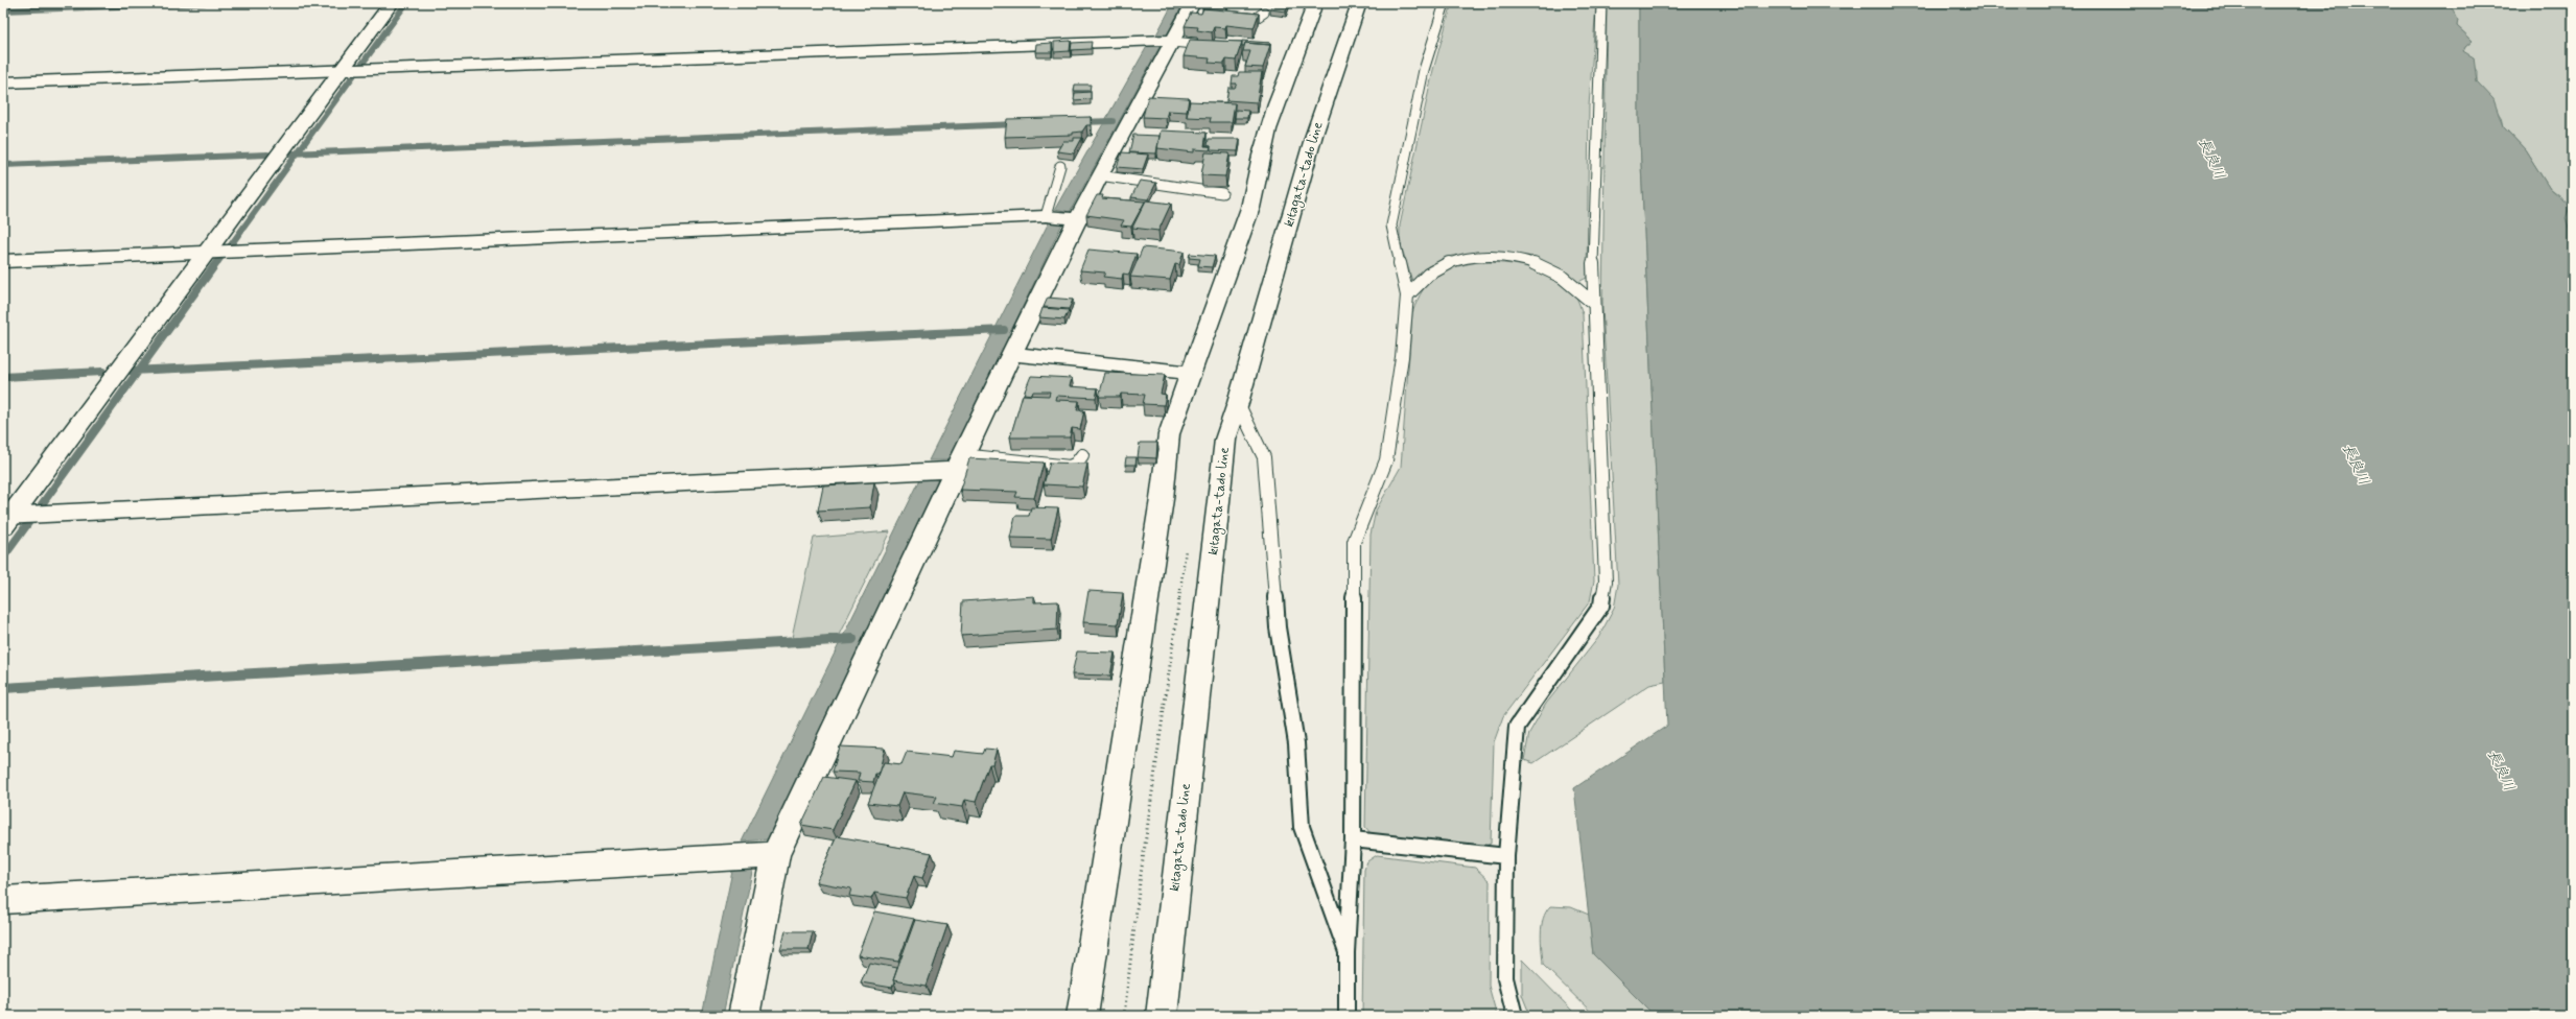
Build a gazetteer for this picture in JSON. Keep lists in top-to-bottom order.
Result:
{
  "streets": {
    "street": ["kitagata-tado line"]
  },
  "water": ["長良川"]
}
